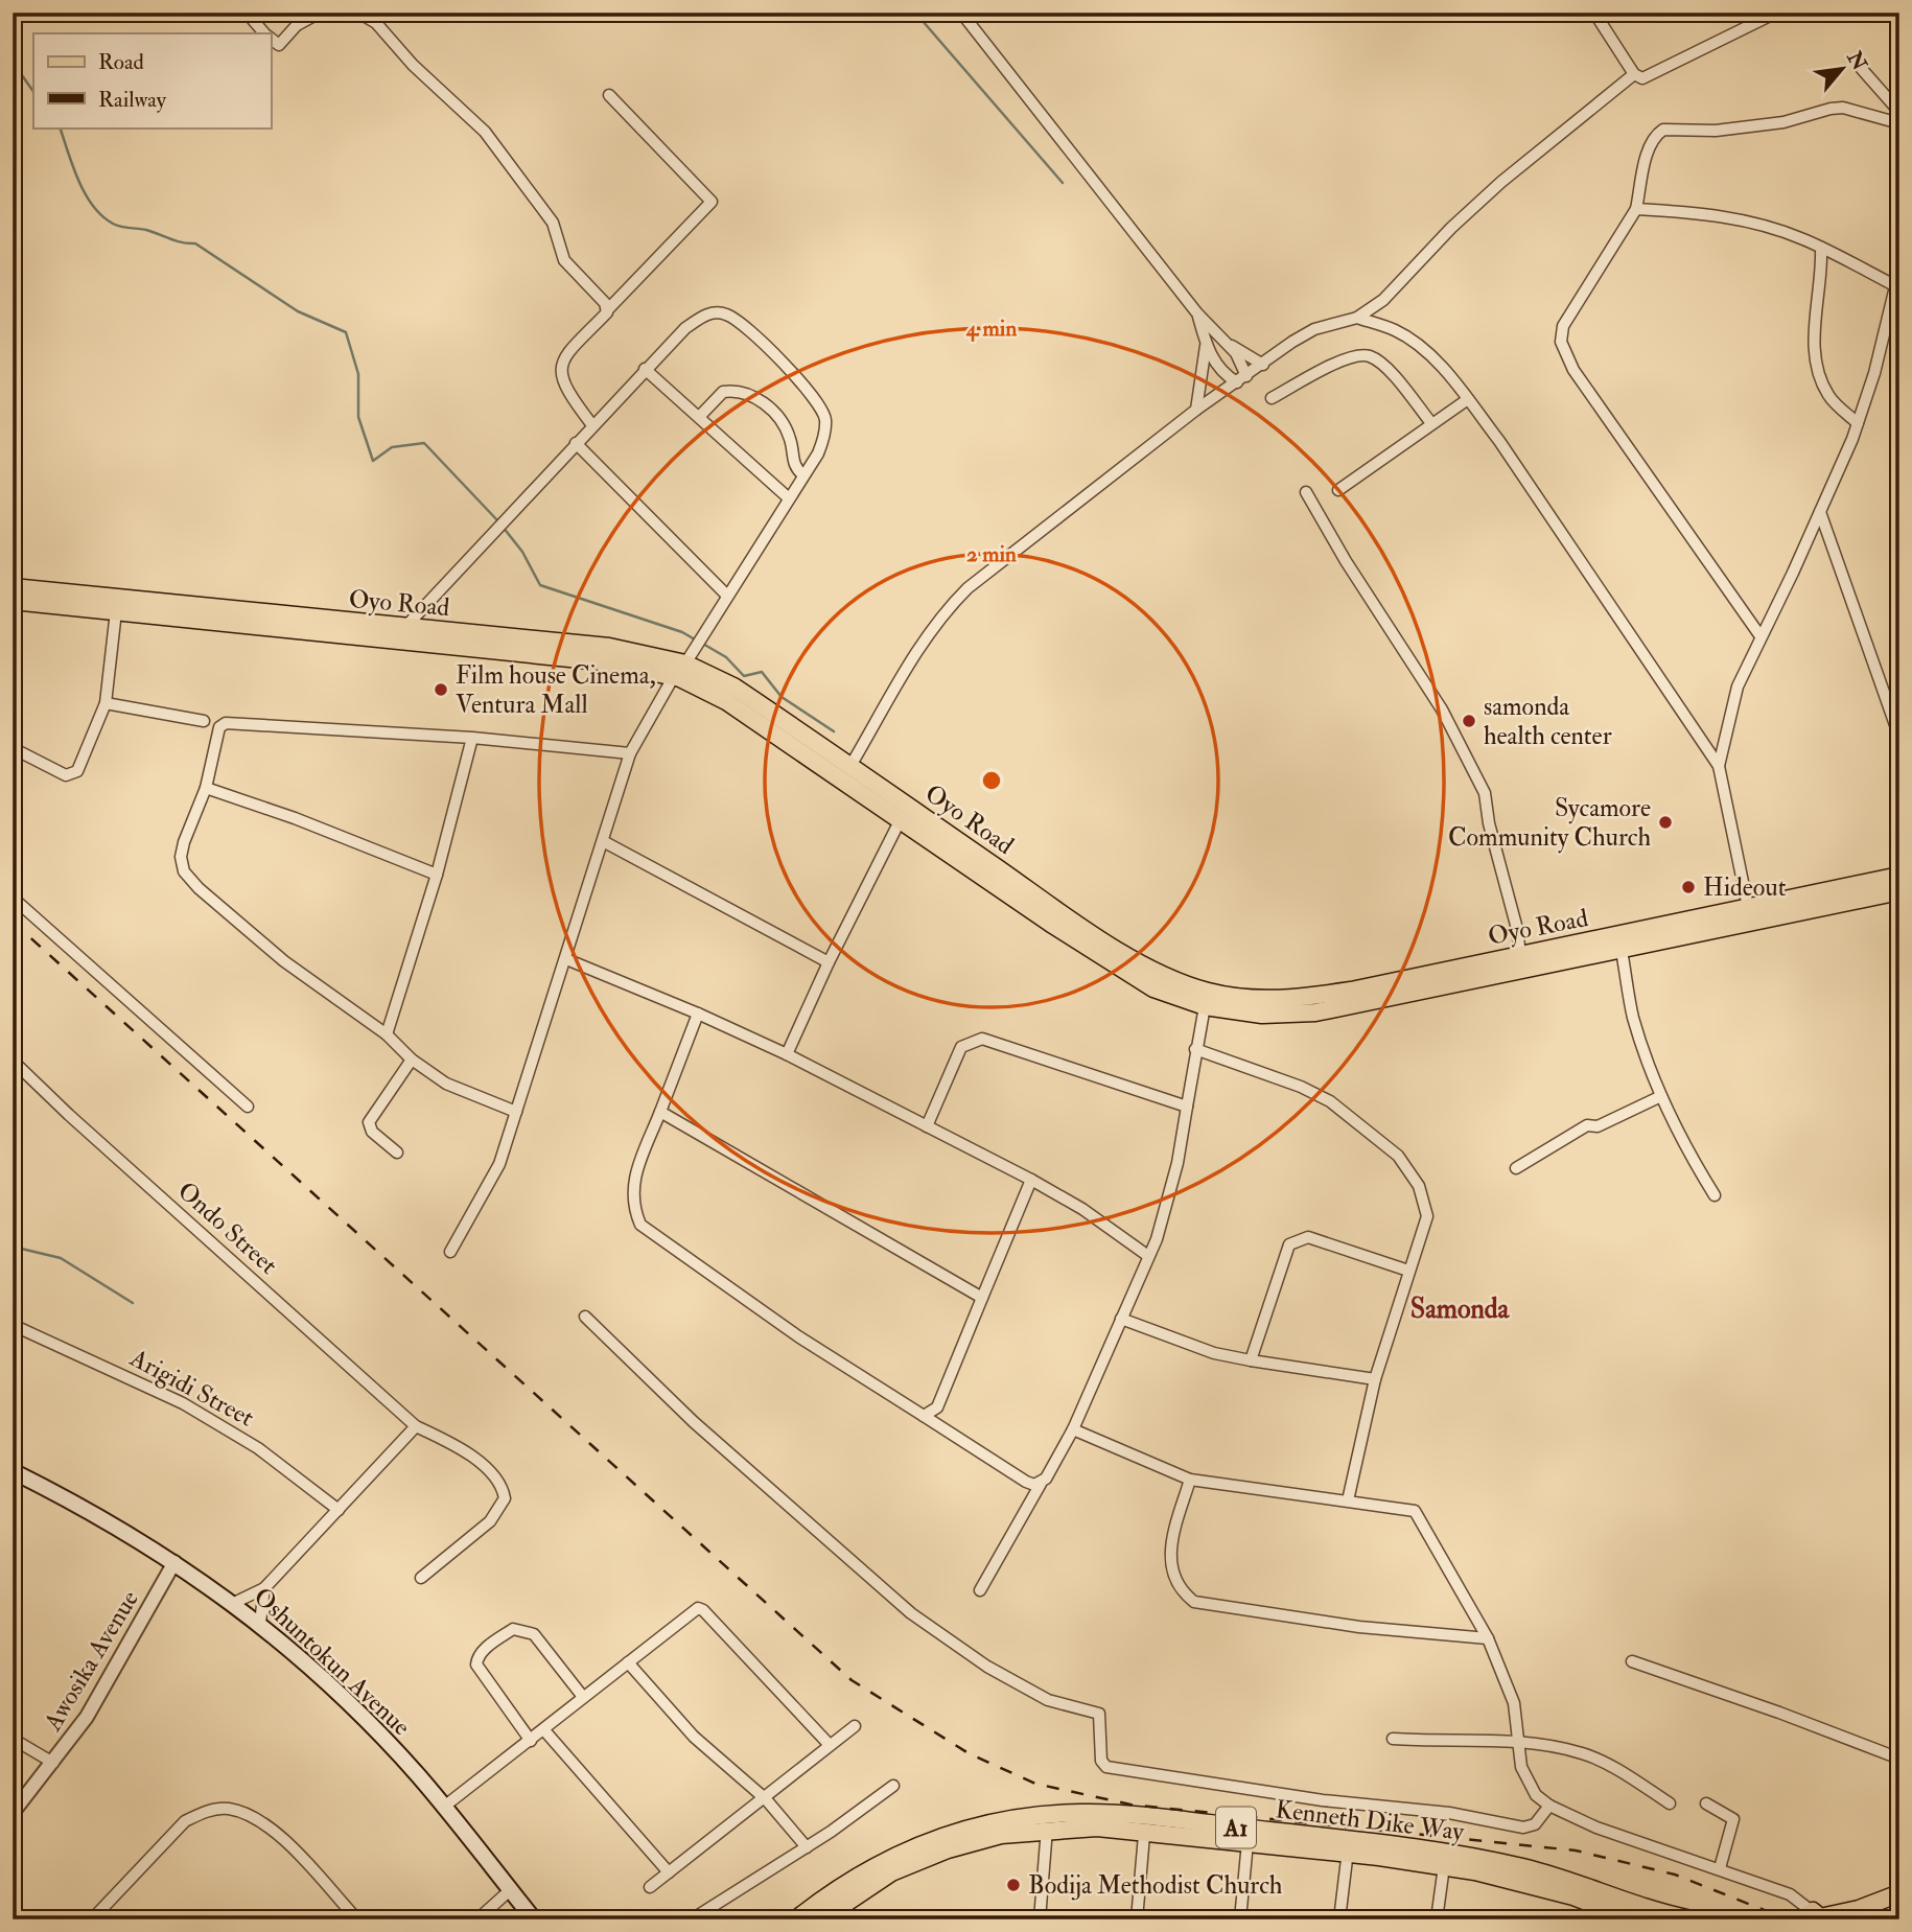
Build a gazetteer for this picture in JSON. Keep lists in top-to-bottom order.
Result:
{
  "streets": {
    "main road": [
      "Oyo Road",
      "Oshuntokun Avenue",
      "Kenneth Dike Way",
      "A1"
    ],
    "street": ["Ondo Street", "Arigidi Street", "Awosika Avenue"]
  },
  "crossings": [
    ["Awosika Avenue", "Oshuntokun Avenue"]
  ],
  "districts": ["Samonda"],
  "places": [
    "Film house Cinema, Ventura Mall",
    "samonda health center",
    "Sycamore Community Church",
    "Hideout",
    "Bodija Methodist Church"
  ],
  "legend": ["Road", "Railway"],
  "north": "top right",
  "rings": ["4 min", "2 min"]
}
